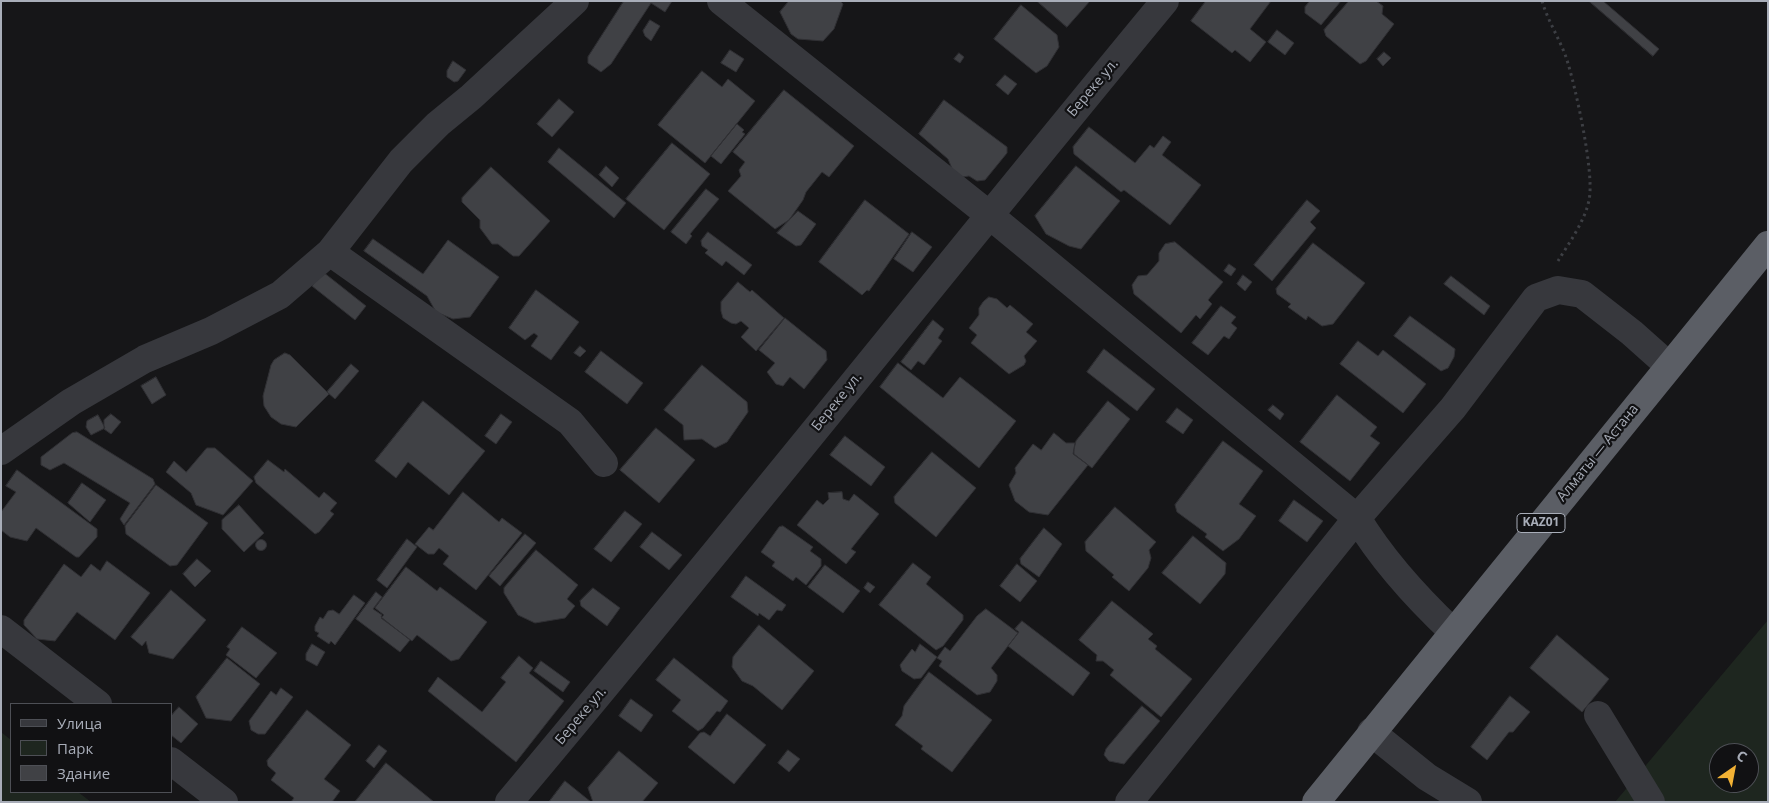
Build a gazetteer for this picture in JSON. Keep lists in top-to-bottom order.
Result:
{
  "streets": {
    "highway": ["Алматы — Астана", "KАZ01"],
    "street": ["Береке ул."]
  },
  "legend": ["Улица", "Парк", "Здание"],
  "north": "top right"
}
